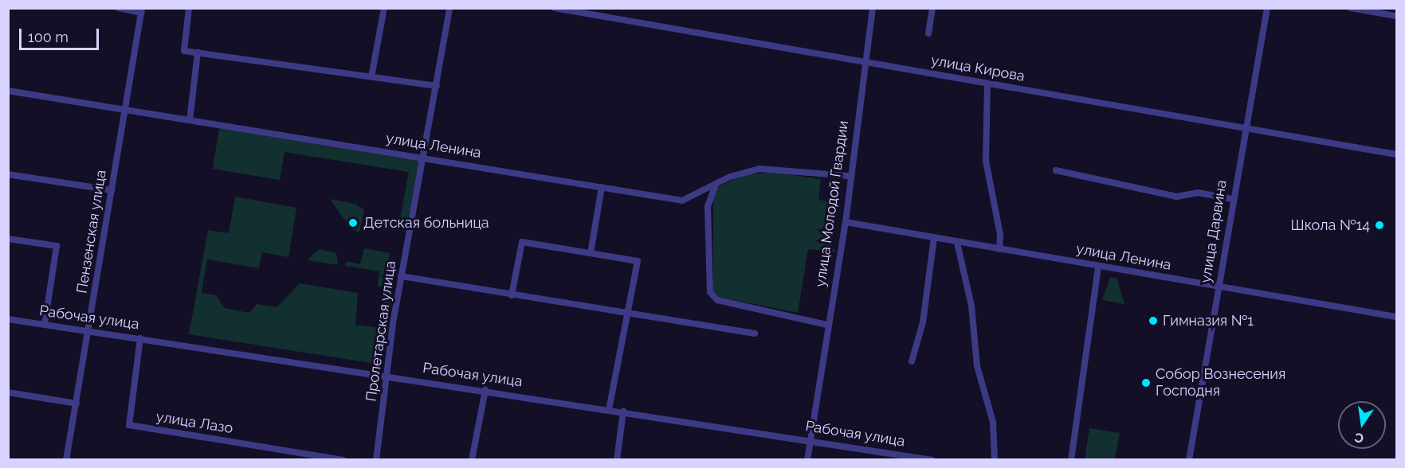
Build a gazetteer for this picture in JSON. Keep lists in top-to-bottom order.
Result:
{
  "streets": {
    "street": [
      "улица Кирова",
      "улица Ленина",
      "улица Молодой Гвардии",
      "Пензенская улица",
      "улица Дарвина",
      "Рабочая улица",
      "Пролетарская улица",
      "улица Лазо"
    ]
  },
  "crossings": [
    ["улица Кирова", "улица Молодой Гвардии"],
    ["улица Кирова", "улица Дарвина"],
    ["улица Ленина", "улица Молодой Гвардии"],
    ["улица Ленина", "Пензенская улица"],
    ["улица Ленина", "улица Дарвина"],
    ["улица Ленина", "Пролетарская улица"],
    ["улица Молодой Гвардии", "Рабочая улица"],
    ["Пензенская улица", "Рабочая улица"],
    ["Рабочая улица", "Пролетарская улица"],
    ["Рабочая улица", "улица Лазо"]
  ],
  "places": [
    "Детская больница",
    "Школа №14",
    "Гимназия №1",
    "Собор Вознесения Господня"
  ],
  "scale_bar": "100 m",
  "north": "bottom"
}
